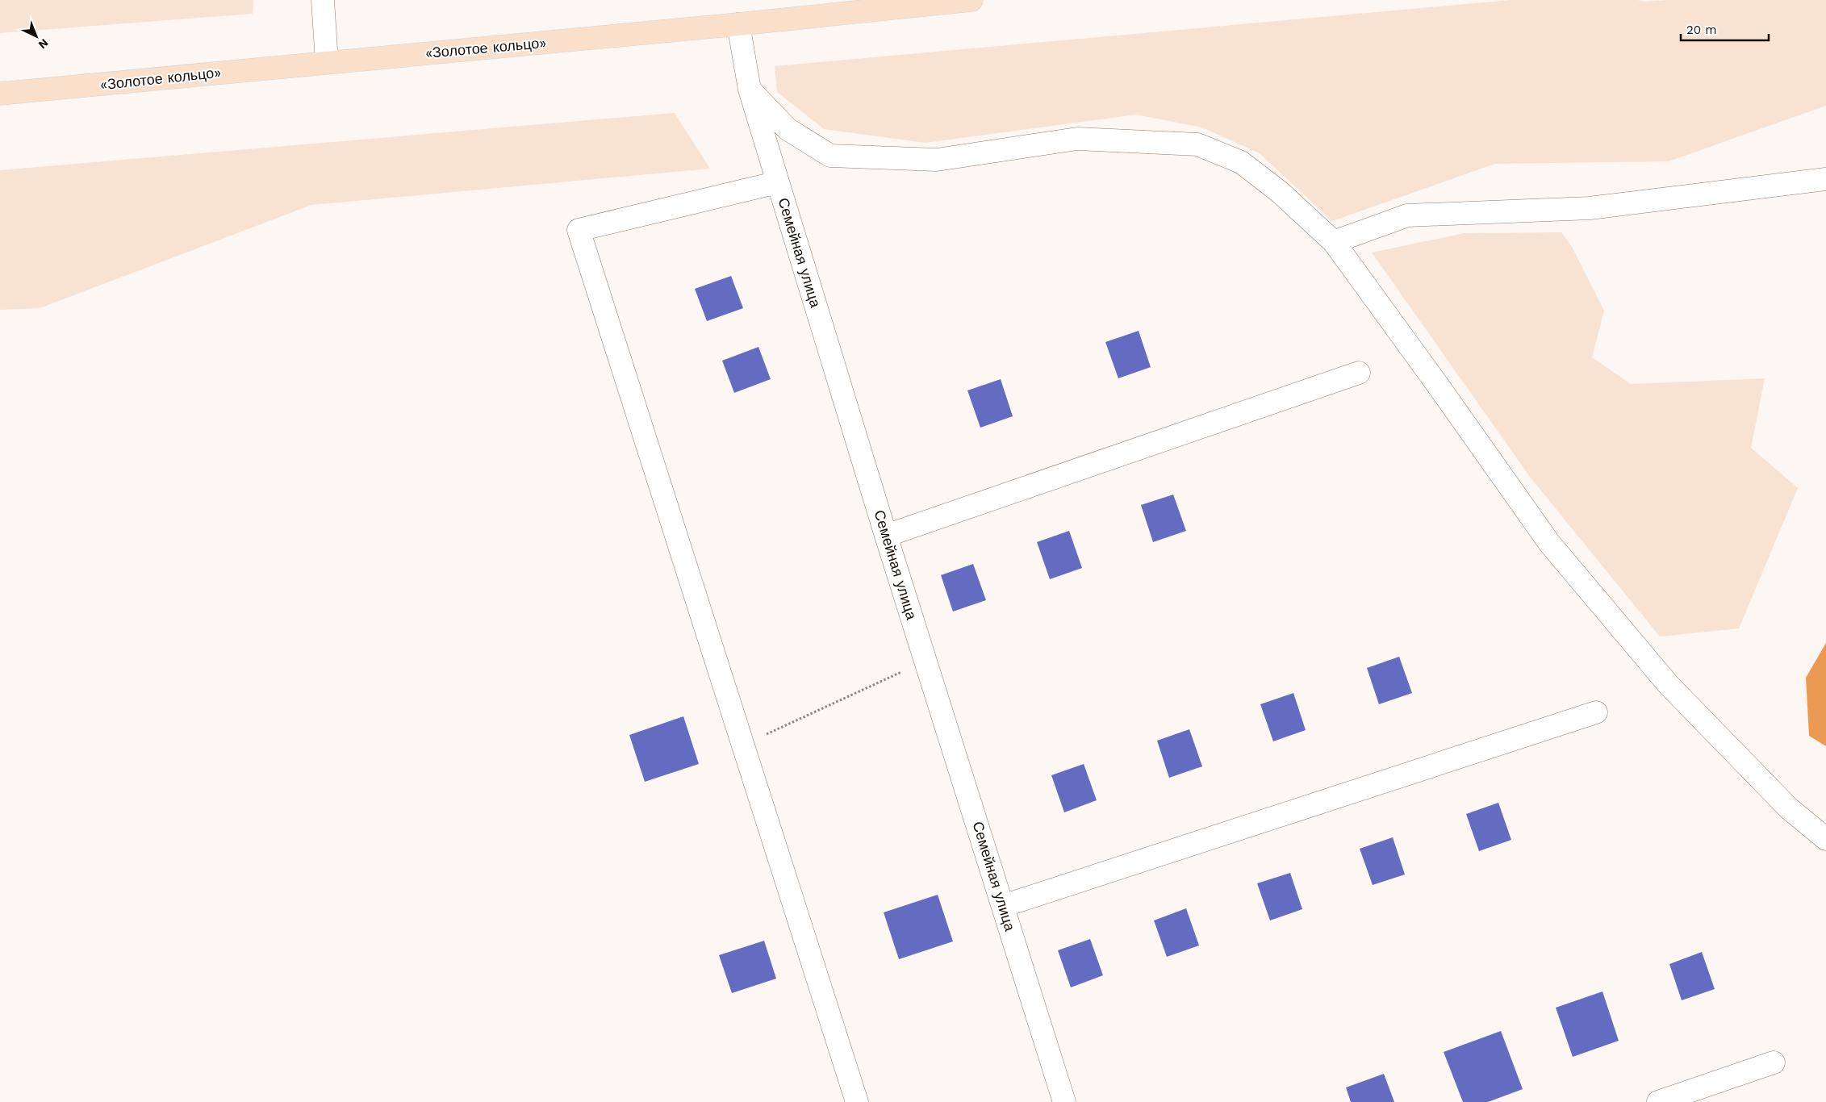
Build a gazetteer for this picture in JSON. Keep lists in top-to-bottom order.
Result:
{
  "streets": {
    "main road": ["«Золотое кольцо»"],
    "street": ["Семейная улица"]
  },
  "crossings": [
    ["«Золотое кольцо»", "Семейная улица"]
  ],
  "scale_bar": "20 m",
  "north": "bottom right"
}
